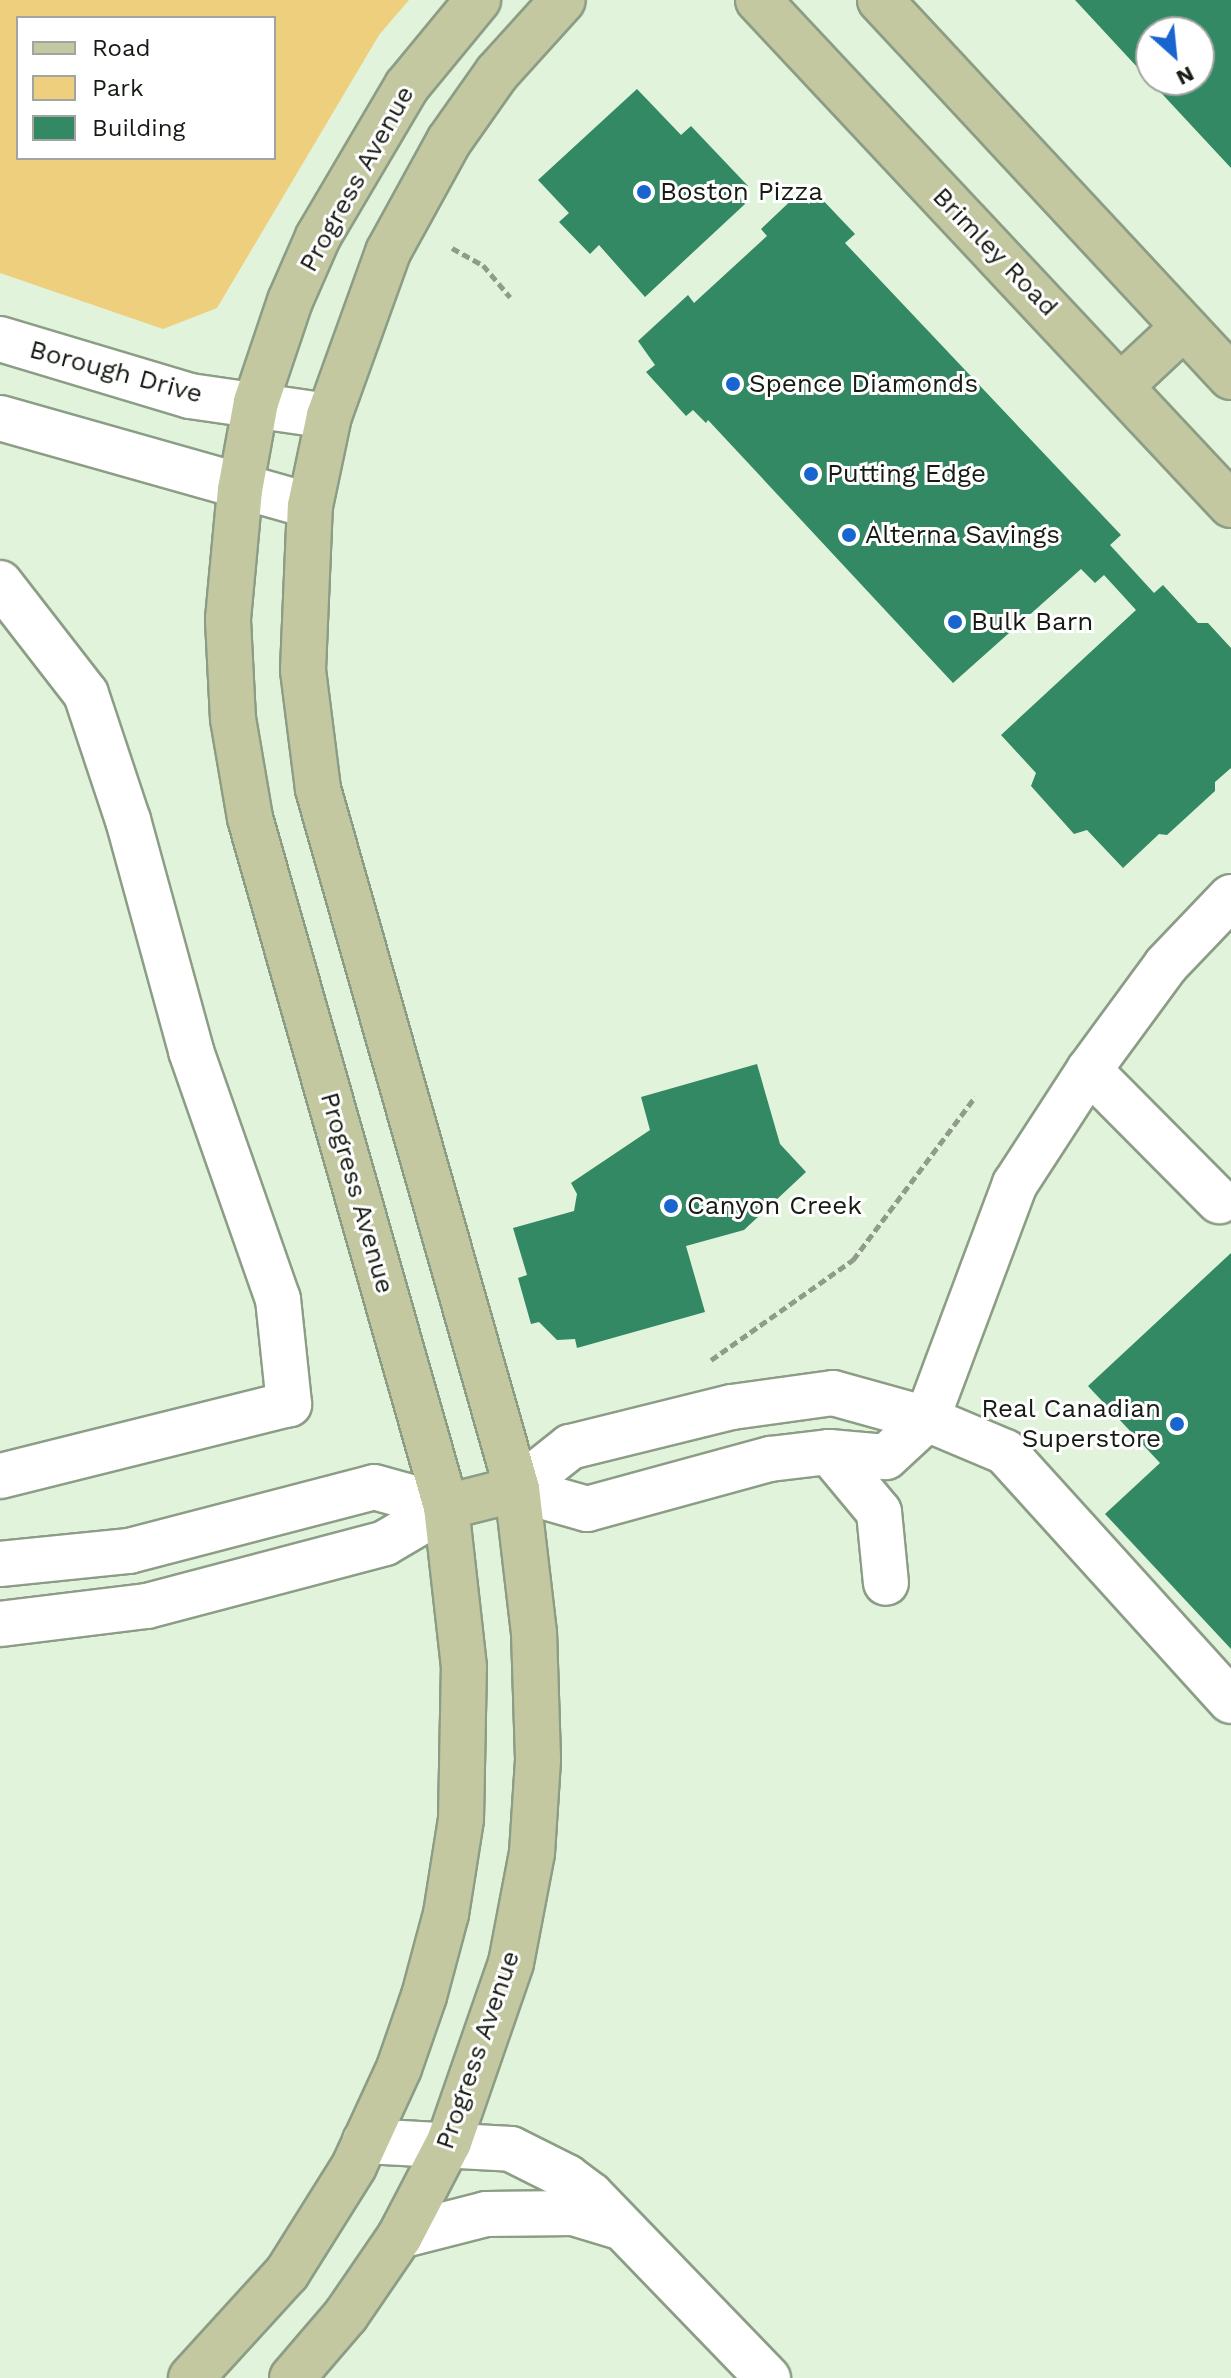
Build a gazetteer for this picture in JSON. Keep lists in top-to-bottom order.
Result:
{
  "streets": {
    "main road": ["Progress Avenue", "Brimley Road"],
    "street": ["Borough Drive"]
  },
  "crossings": [
    ["Progress Avenue", "Borough Drive"]
  ],
  "places": [
    "Boston Pizza",
    "Spence Diamonds",
    "Putting Edge",
    "Alterna Savings",
    "Bulk Barn",
    "Canyon Creek",
    "Real Canadian Superstore"
  ],
  "legend": ["Road", "Park", "Building"],
  "north": "bottom right"
}
